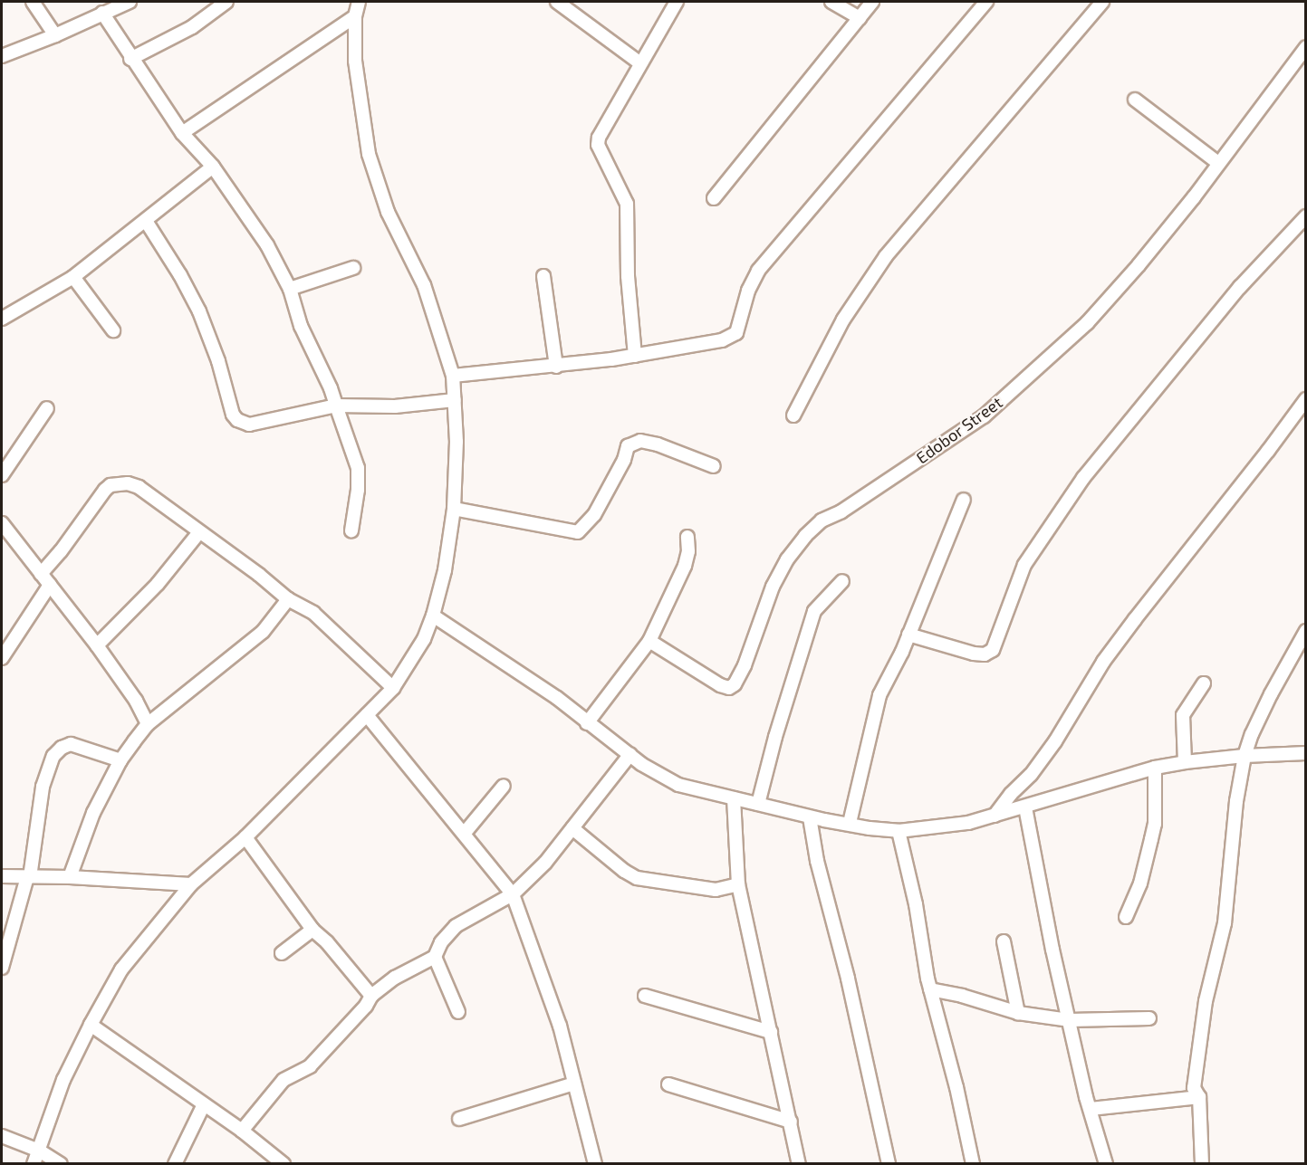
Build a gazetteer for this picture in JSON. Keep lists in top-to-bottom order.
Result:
{
  "streets": {
    "street": ["Edobor Street"]
  }
}
